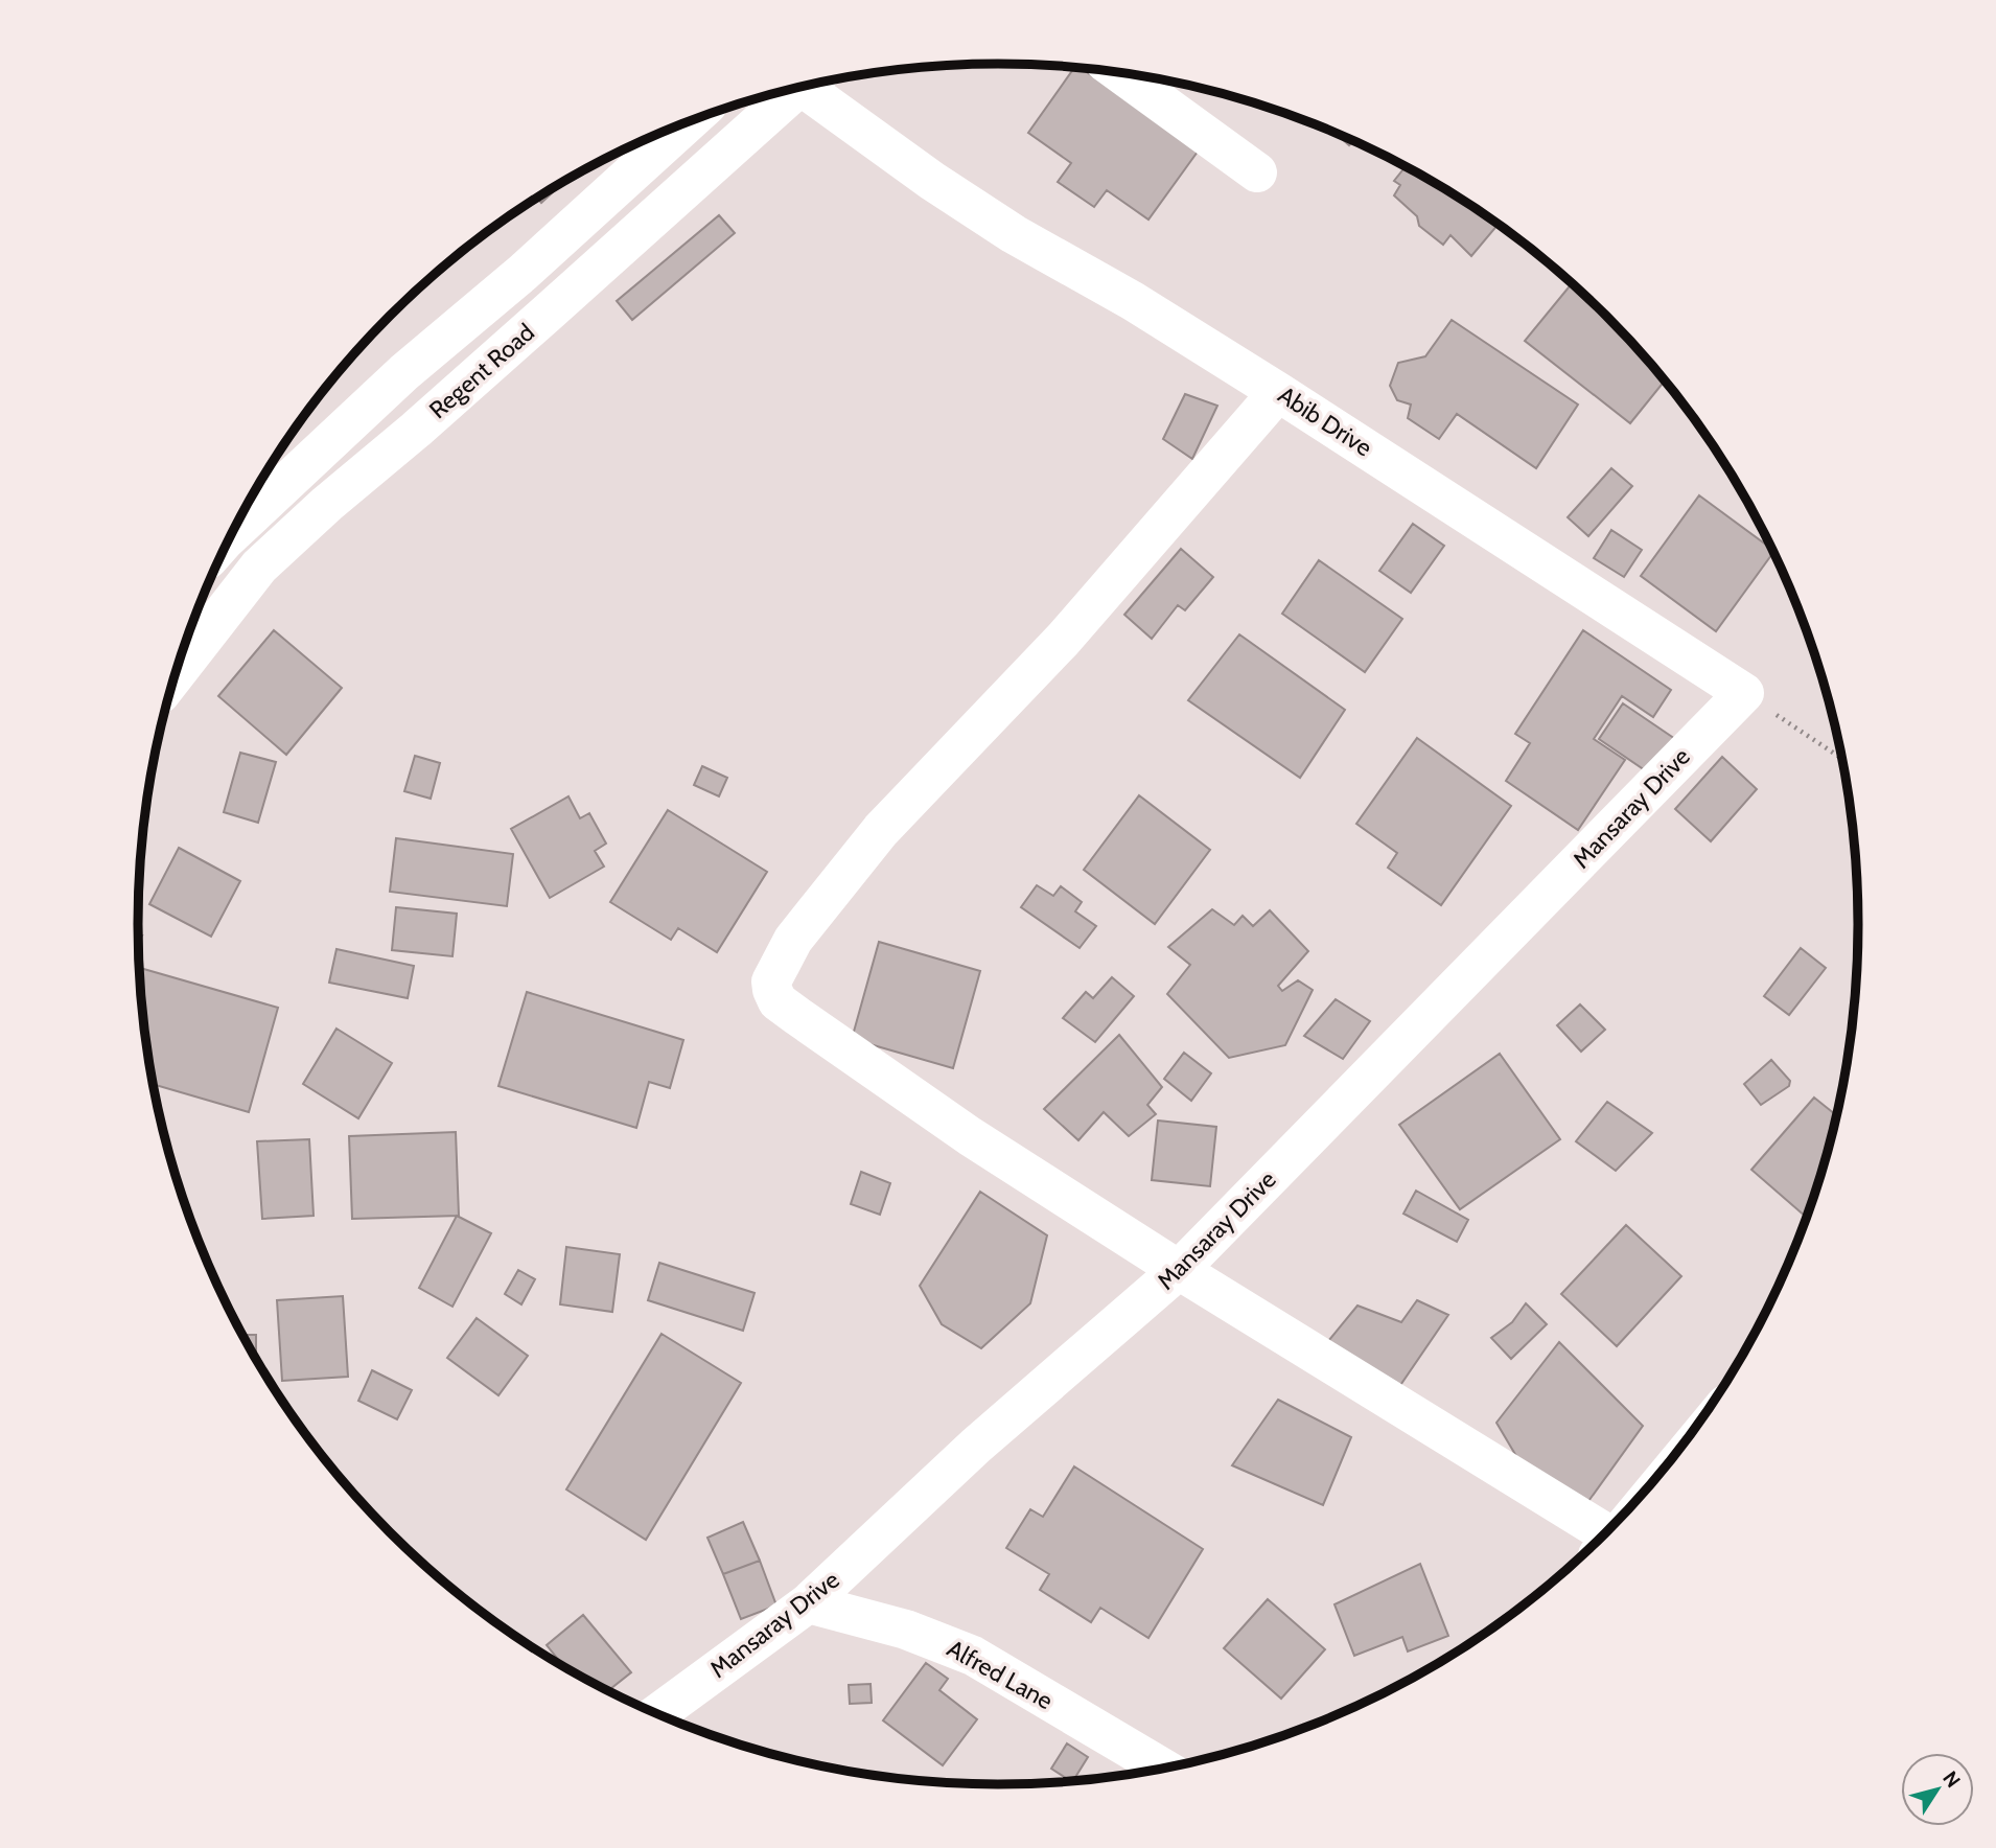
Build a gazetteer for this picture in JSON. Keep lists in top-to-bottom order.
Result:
{
  "streets": {
    "street": [
      "Regent Road",
      "Abib Drive",
      "Mansaray Drive",
      "Alfred Lane"
    ]
  },
  "crossings": [
    ["Abib Drive", "Mansaray Drive"],
    ["Mansaray Drive", "Alfred Lane"]
  ],
  "north": "top right"
}
